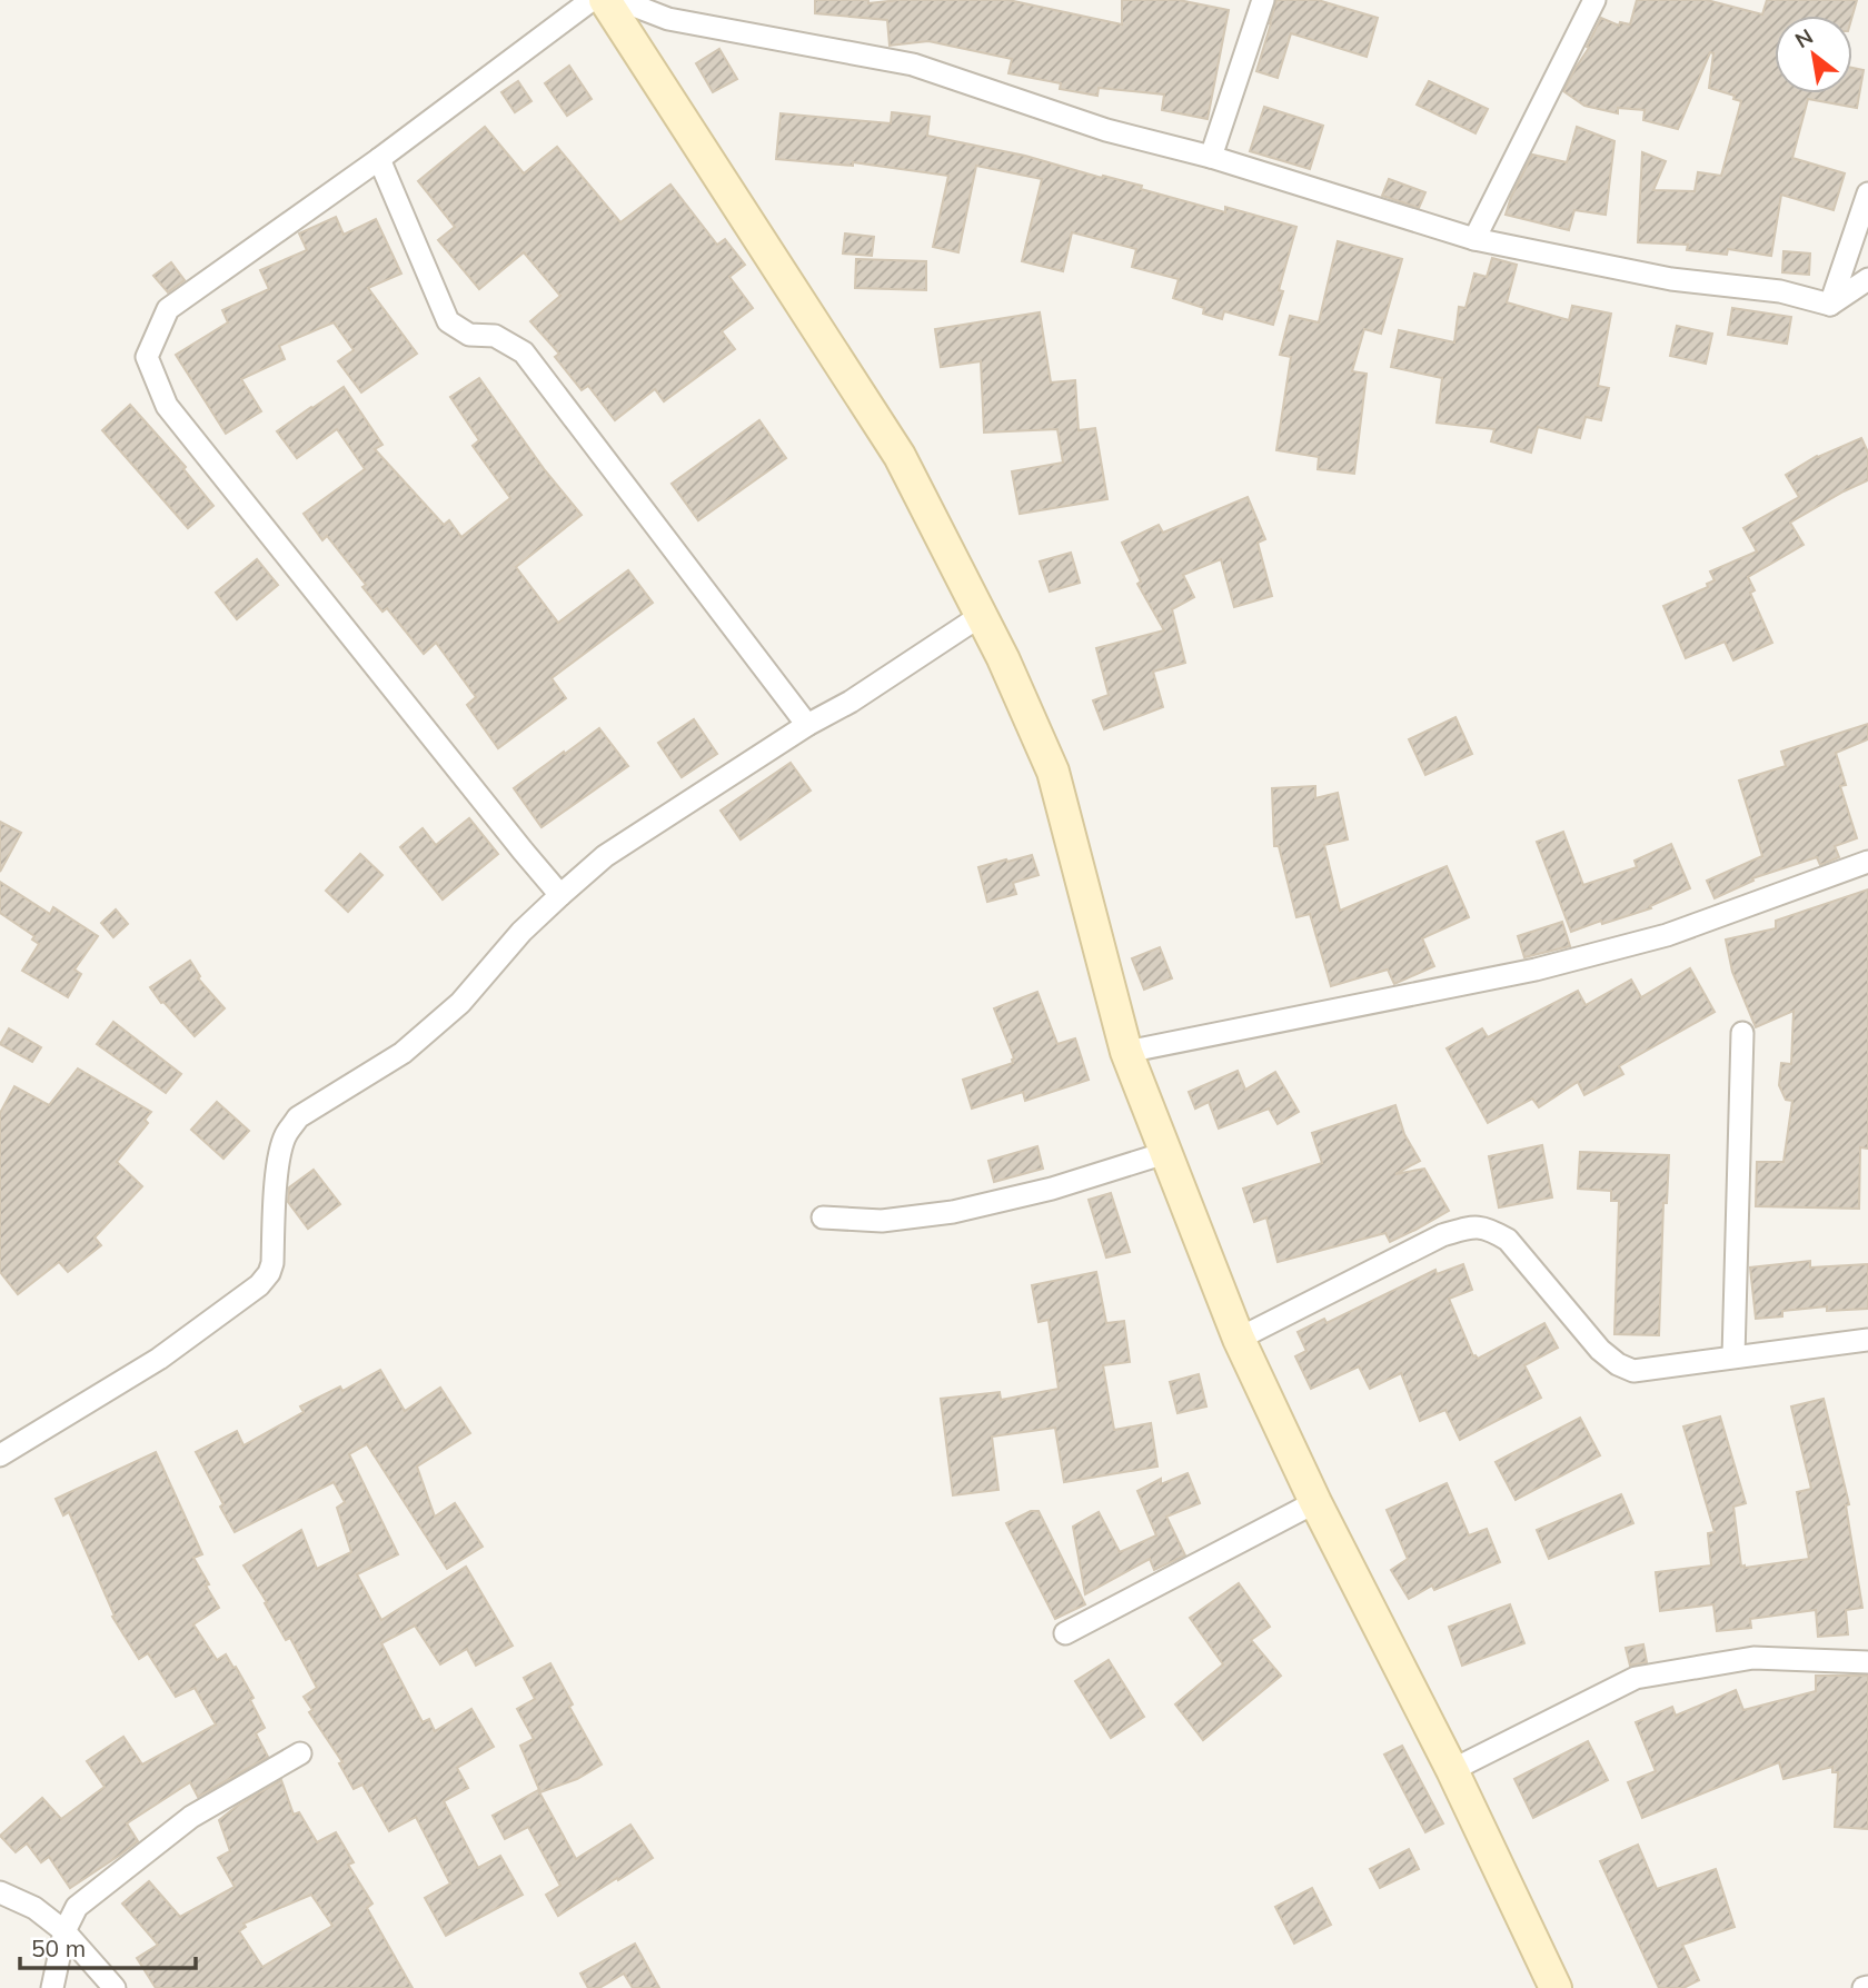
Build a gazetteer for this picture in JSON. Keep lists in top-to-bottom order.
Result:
{
  "scale_bar": "50 m",
  "north": "top left"
}
